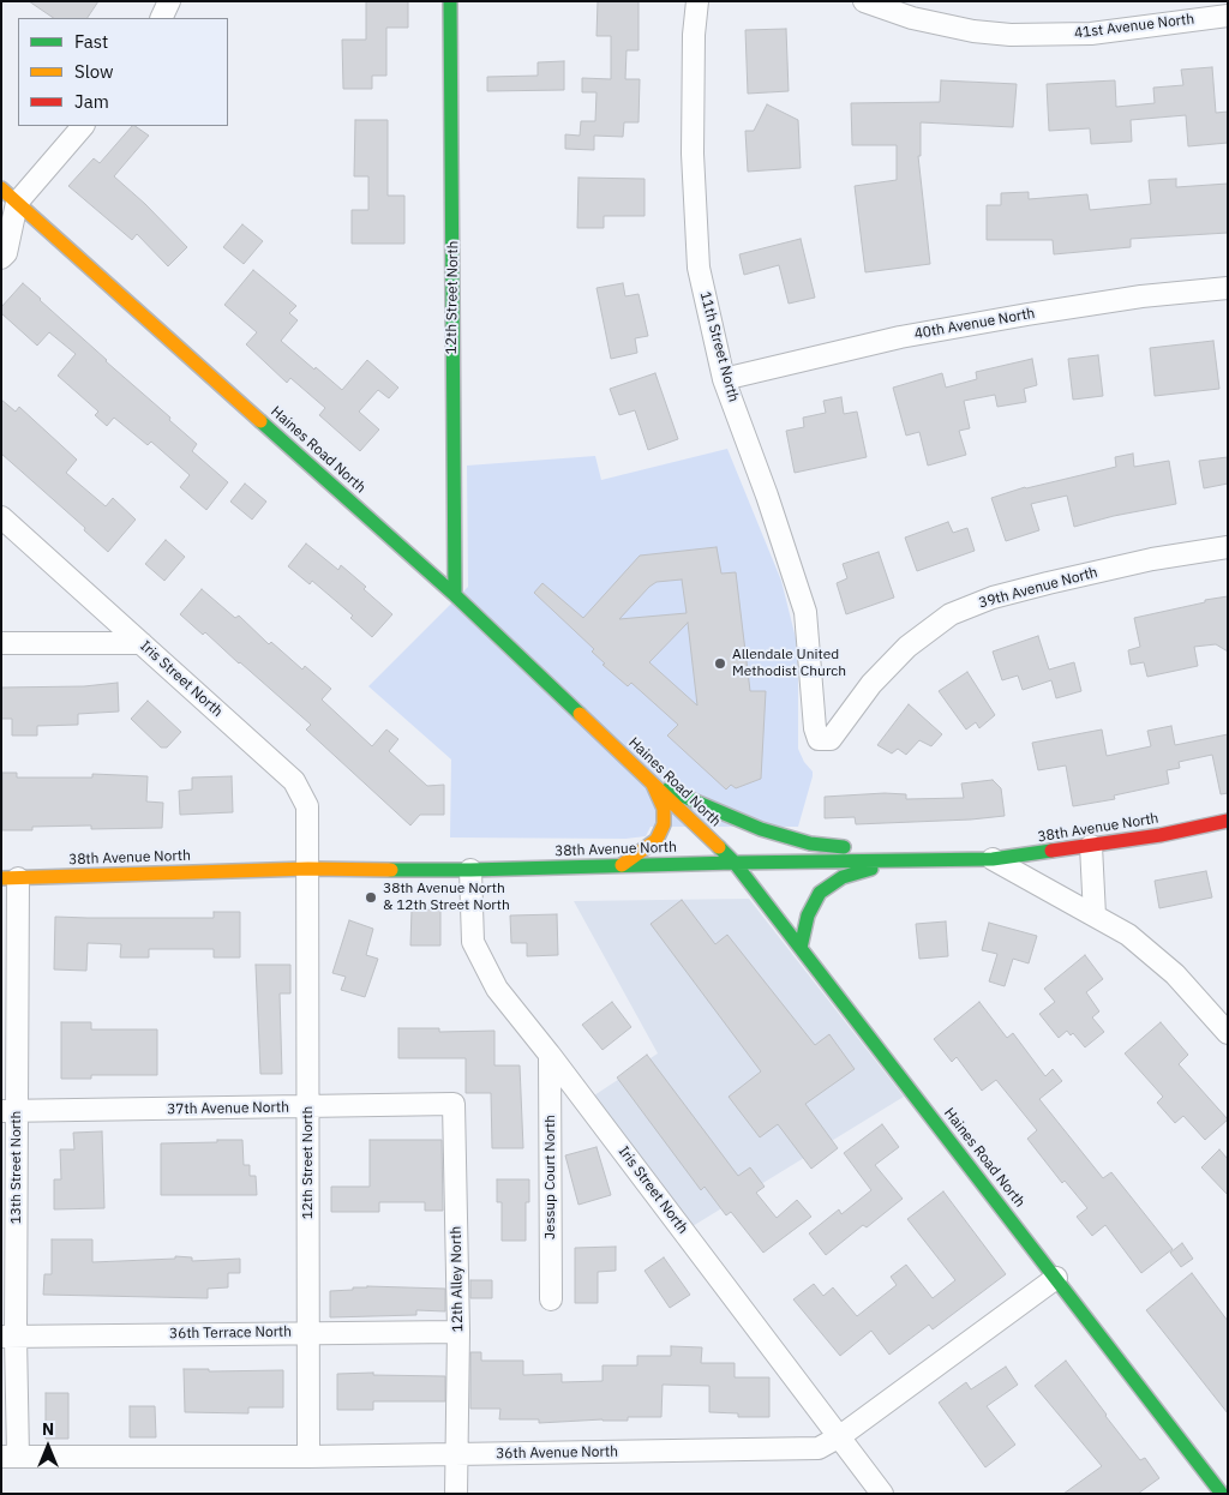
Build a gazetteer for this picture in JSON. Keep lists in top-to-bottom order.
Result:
{
  "streets": {
    "street": [
      "41st Avenue North",
      "12th Street North",
      "40th Avenue North",
      "11th Street North",
      "Haines Road North",
      "39th Avenue North",
      "Iris Street North",
      "38th Avenue North",
      "37th Avenue North",
      "13th Street North",
      "Jessup Court North",
      "12th Alley North",
      "36th Terrace North",
      "36th Avenue North"
    ]
  },
  "crossings": [
    ["12th Street North", "Haines Road North"],
    ["12th Street North", "Iris Street North"],
    ["12th Street North", "38th Avenue North"],
    ["12th Street North", "37th Avenue North"],
    ["12th Street North", "36th Terrace North"],
    ["12th Street North", "36th Avenue North"],
    ["40th Avenue North", "11th Street North"],
    ["11th Street North", "39th Avenue North"],
    ["Haines Road North", "38th Avenue North"],
    ["Haines Road North", "36th Avenue North"],
    ["Iris Street North", "38th Avenue North"],
    ["Iris Street North", "Jessup Court North"],
    ["Iris Street North", "36th Avenue North"],
    ["38th Avenue North", "13th Street North"],
    ["37th Avenue North", "13th Street North"],
    ["37th Avenue North", "12th Alley North"],
    ["13th Street North", "36th Terrace North"],
    ["13th Street North", "36th Avenue North"],
    ["12th Alley North", "36th Terrace North"],
    ["12th Alley North", "36th Avenue North"]
  ],
  "places": ["Allendale United Methodist Church", "38th Avenue North & 12th Street North"],
  "legend": ["Fast", "Slow", "Jam"],
  "north": "top"
}
